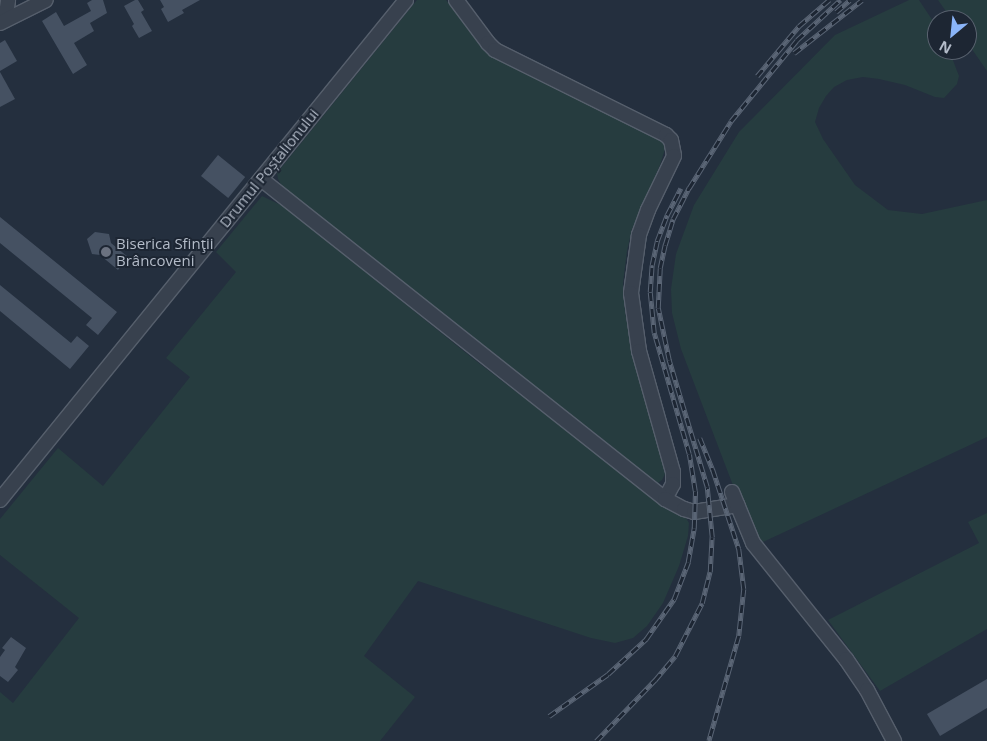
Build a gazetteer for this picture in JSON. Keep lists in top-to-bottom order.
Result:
{
  "streets": {
    "street": ["Drumul Poștalionului"]
  },
  "places": ["Biserica Sfinţii Brâncoveni"],
  "north": "bottom left"
}
